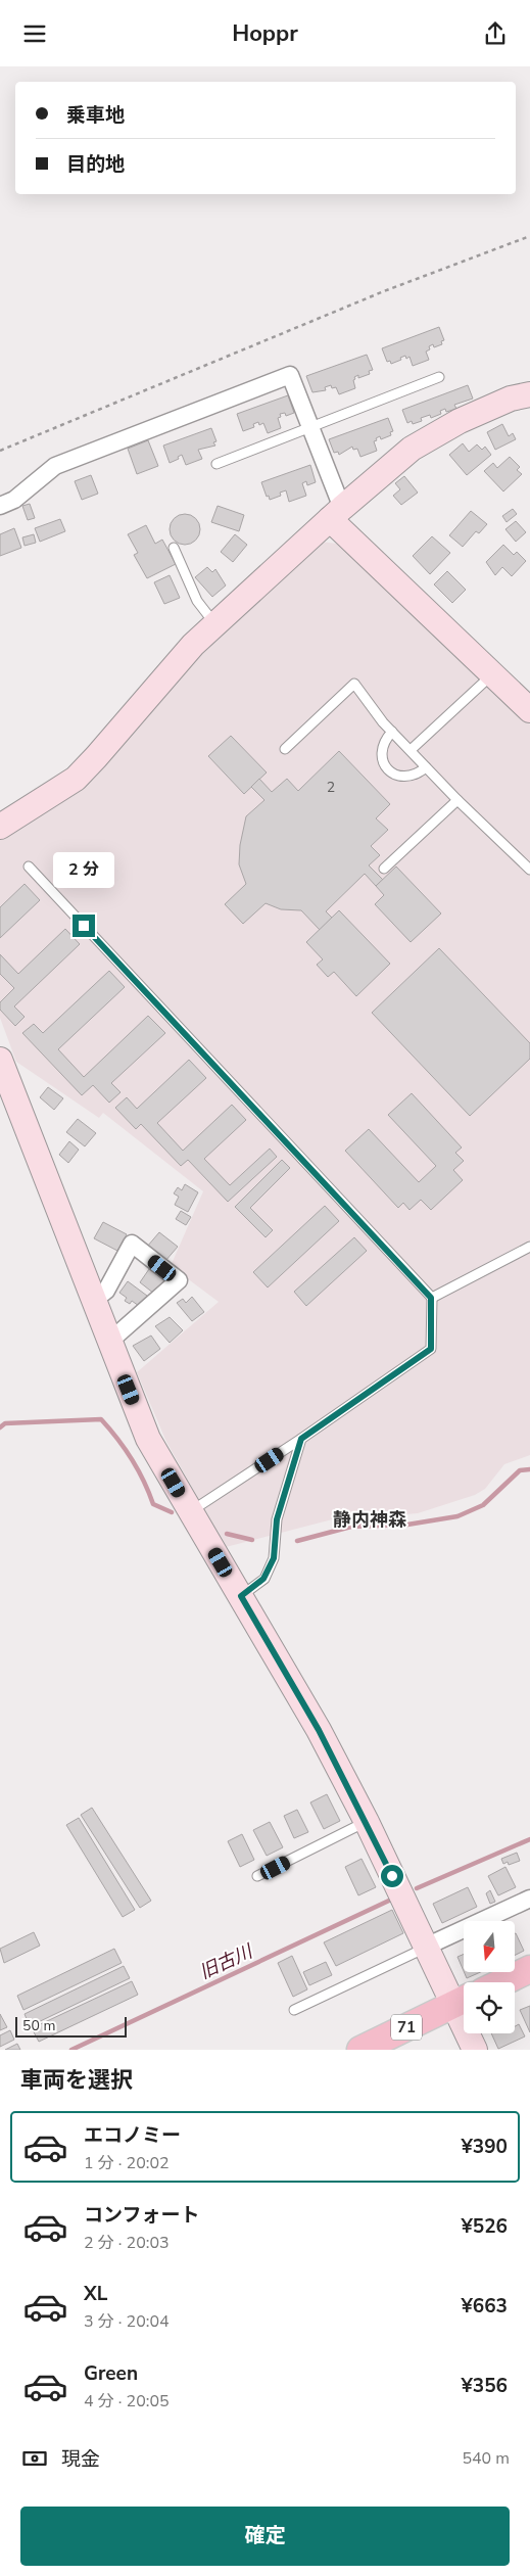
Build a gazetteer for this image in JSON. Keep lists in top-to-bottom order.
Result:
{
  "streets": {
    "main road": ["71"]
  },
  "districts": ["静内神森"],
  "water": ["旧古川"],
  "house_numbers": ["2"],
  "scale_bar": "50 m",
  "north": "bottom",
  "page": {
    "header": "Hoppr",
    "banner": ["乗車地", "目的地"],
    "bubble": "2 分",
    "scale": "50 m",
    "heading": "車両を選択",
    "list": [
      {
        "name": "エコノミー",
        "note": "1 分 · 20:02",
        "value": "¥390"
      },
      {
        "name": "コンフォート",
        "note": "2 分 · 20:03",
        "value": "¥526"
      },
      {
        "name": "XL",
        "note": "3 分 · 20:04",
        "value": "¥663"
      },
      {
        "name": "Green",
        "note": "4 分 · 20:05",
        "value": "¥356"
      }
    ],
    "pay": ["現金", "540 m"],
    "buttons": "確定"
  }
}
